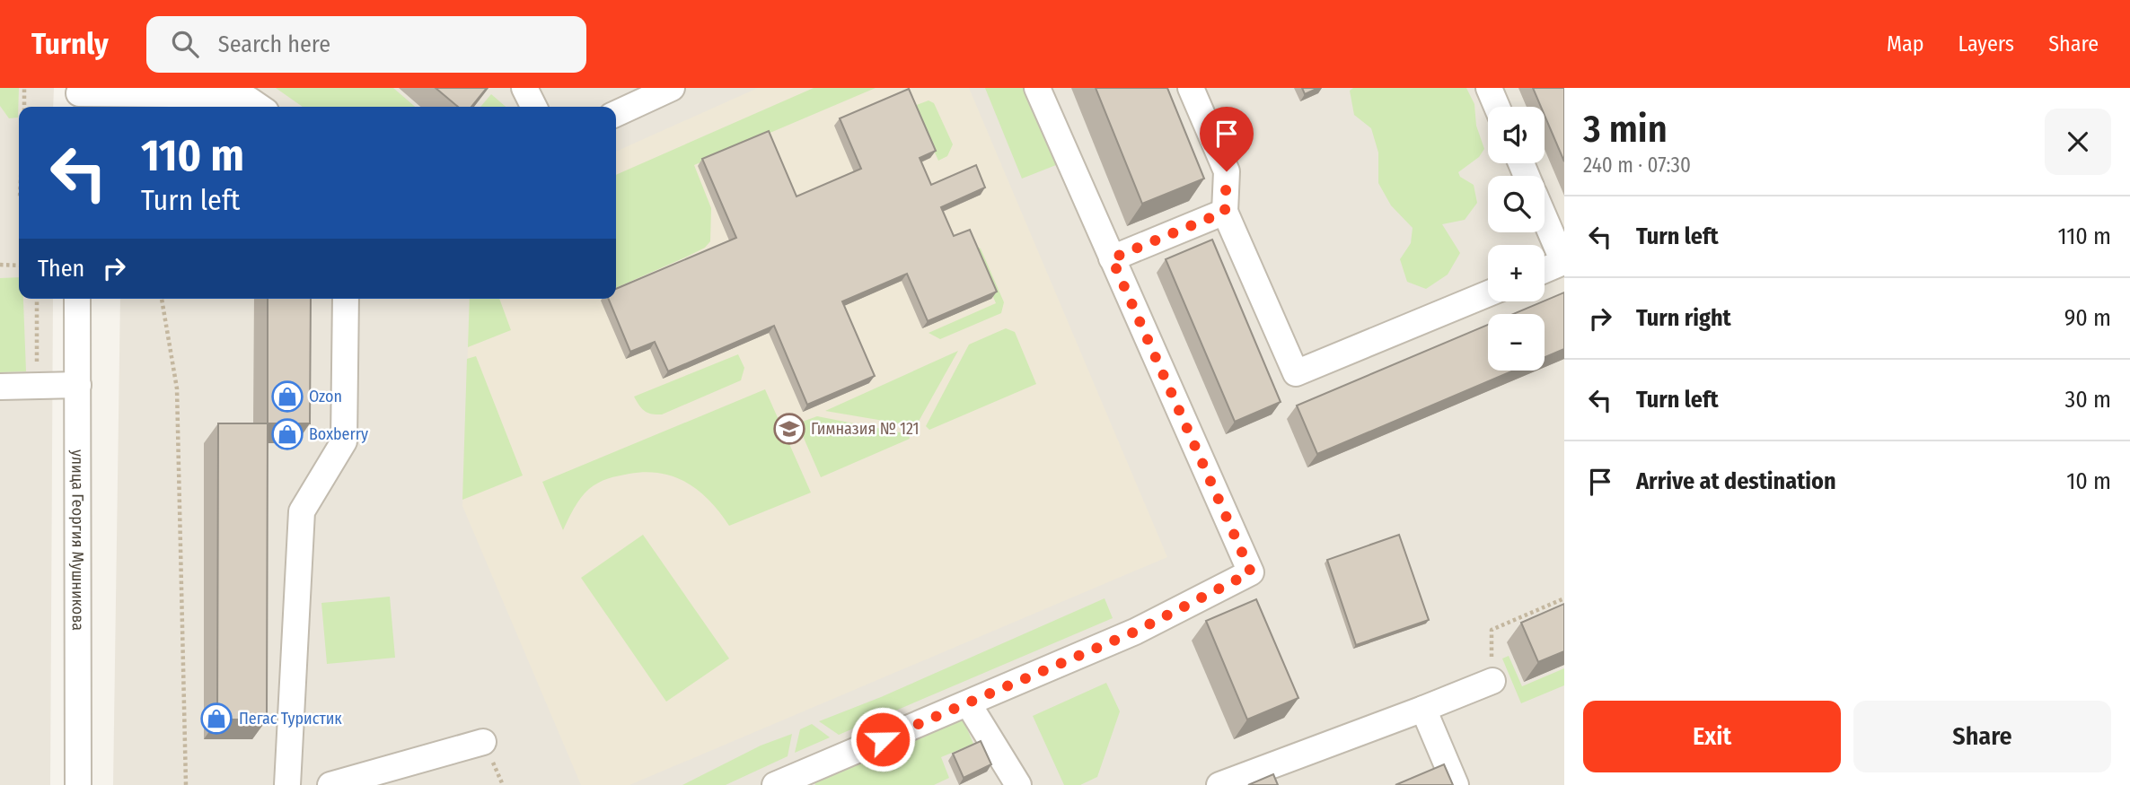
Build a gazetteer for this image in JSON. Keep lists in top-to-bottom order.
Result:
{
  "streets": {
    "street": ["улица Георгия Мушникова"]
  },
  "places": {
    "shop": ["Ozon", "Boxberry", "Пегас Туристик"],
    "school or university": ["Гимназия № 121"]
  },
  "page": {
    "header": "Turnly",
    "search": "Search here",
    "nav": ["Map", "Layers", "Share"],
    "heading": ["3 min", "240 m · 07:30"],
    "map_buttons": ["+", "−"],
    "turn": ["110 m", "Turn left"],
    "list": [
      {
        "name": "Turn left",
        "value": "110 m"
      },
      {
        "name": "Turn right",
        "value": "90 m"
      },
      {
        "name": "Turn left",
        "value": "30 m"
      },
      {
        "name": "Arrive at destination",
        "value": "10 m"
      }
    ],
    "then": "Then",
    "buttons": ["Exit", "Share"]
  }
}
